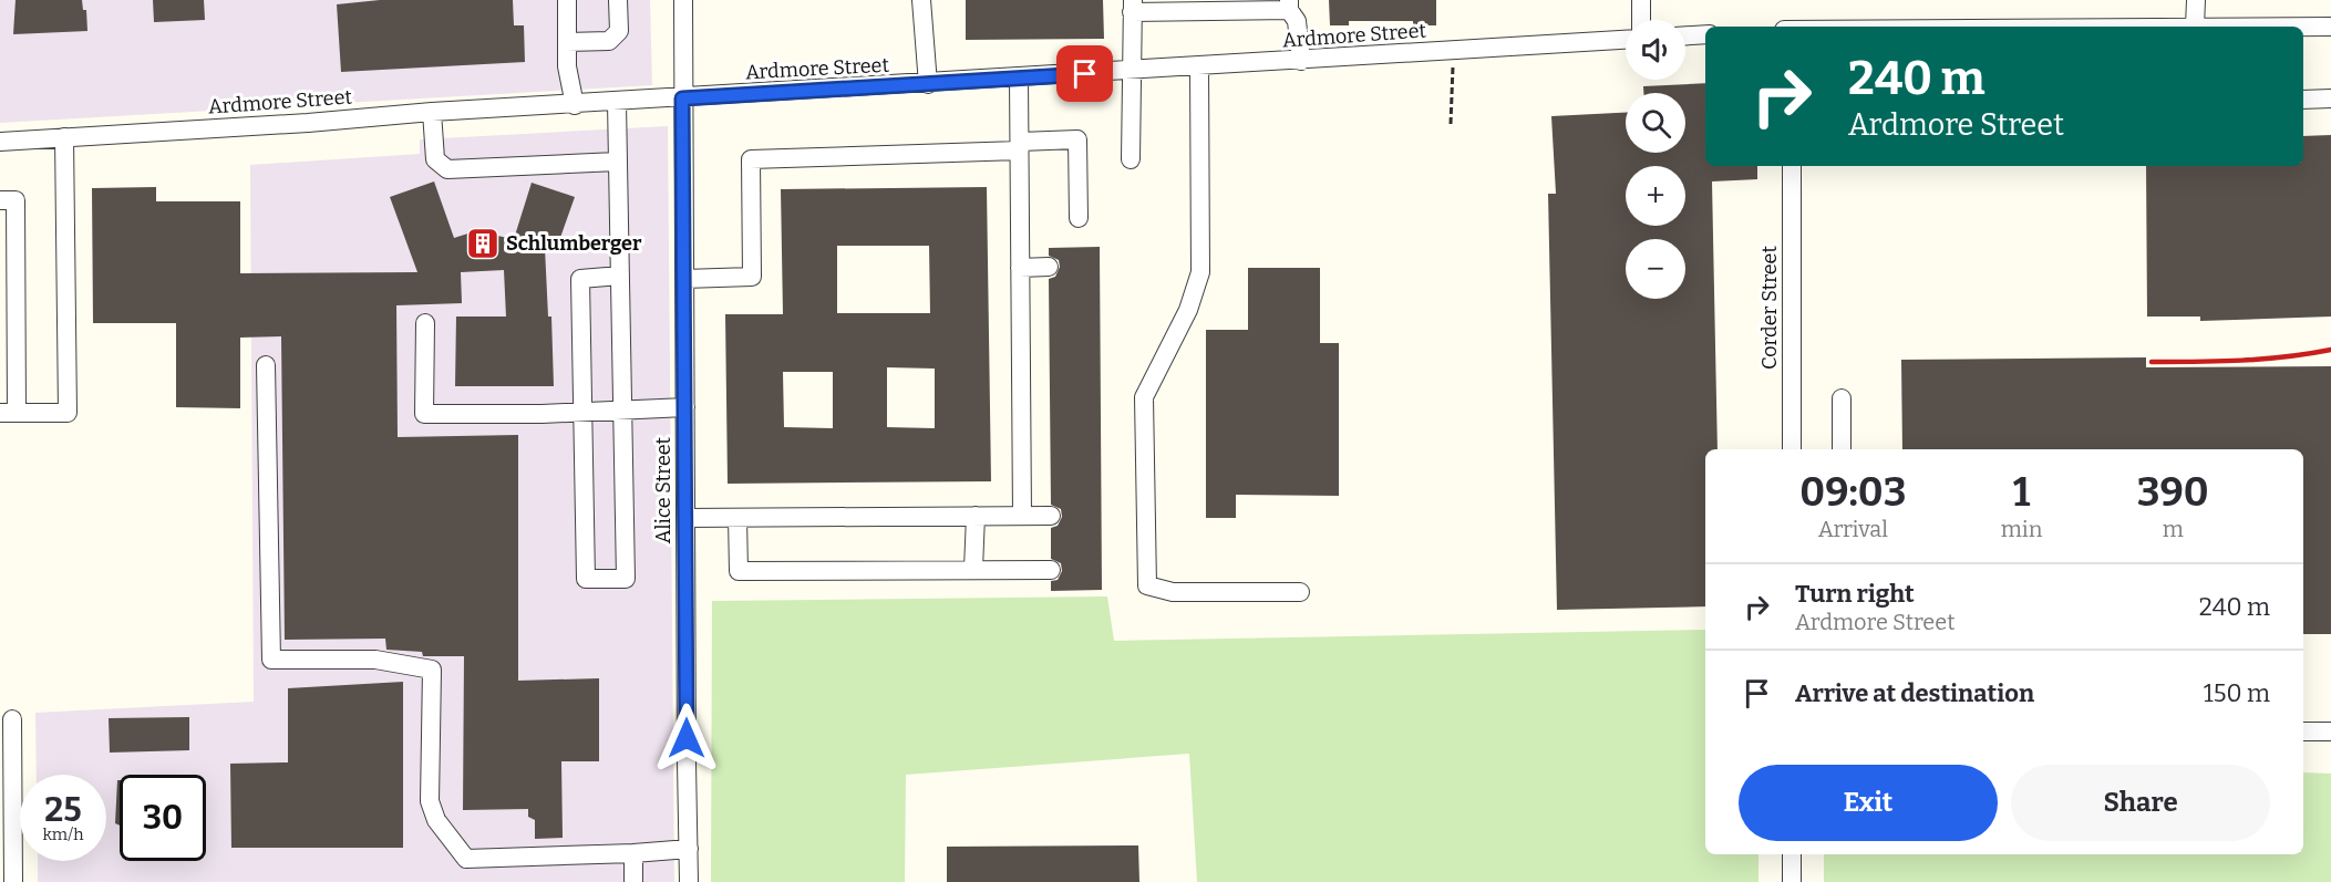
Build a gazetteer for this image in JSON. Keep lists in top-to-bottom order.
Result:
{
  "streets": {
    "street": ["Ardmore Street", "Corder Street", "Alice Street"]
  },
  "crossings": [
    ["Ardmore Street", "Alice Street"]
  ],
  "places": {
    "building": ["Schlumberger"]
  },
  "page": {
    "map_buttons": ["+", "−"],
    "turn": ["240 m", "Ardmore Street"],
    "eta": [
      "09:03",
      "Arrival",
      "1",
      "min",
      "390",
      "m"
    ],
    "list": [
      {
        "name": "Turn right",
        "note": "Ardmore Street",
        "value": "240 m"
      },
      {
        "name": "Arrive at destination",
        "value": "150 m"
      }
    ],
    "buttons": ["Exit", "Share"],
    "speed": "25 km/h",
    "limit": "30"
  }
}
